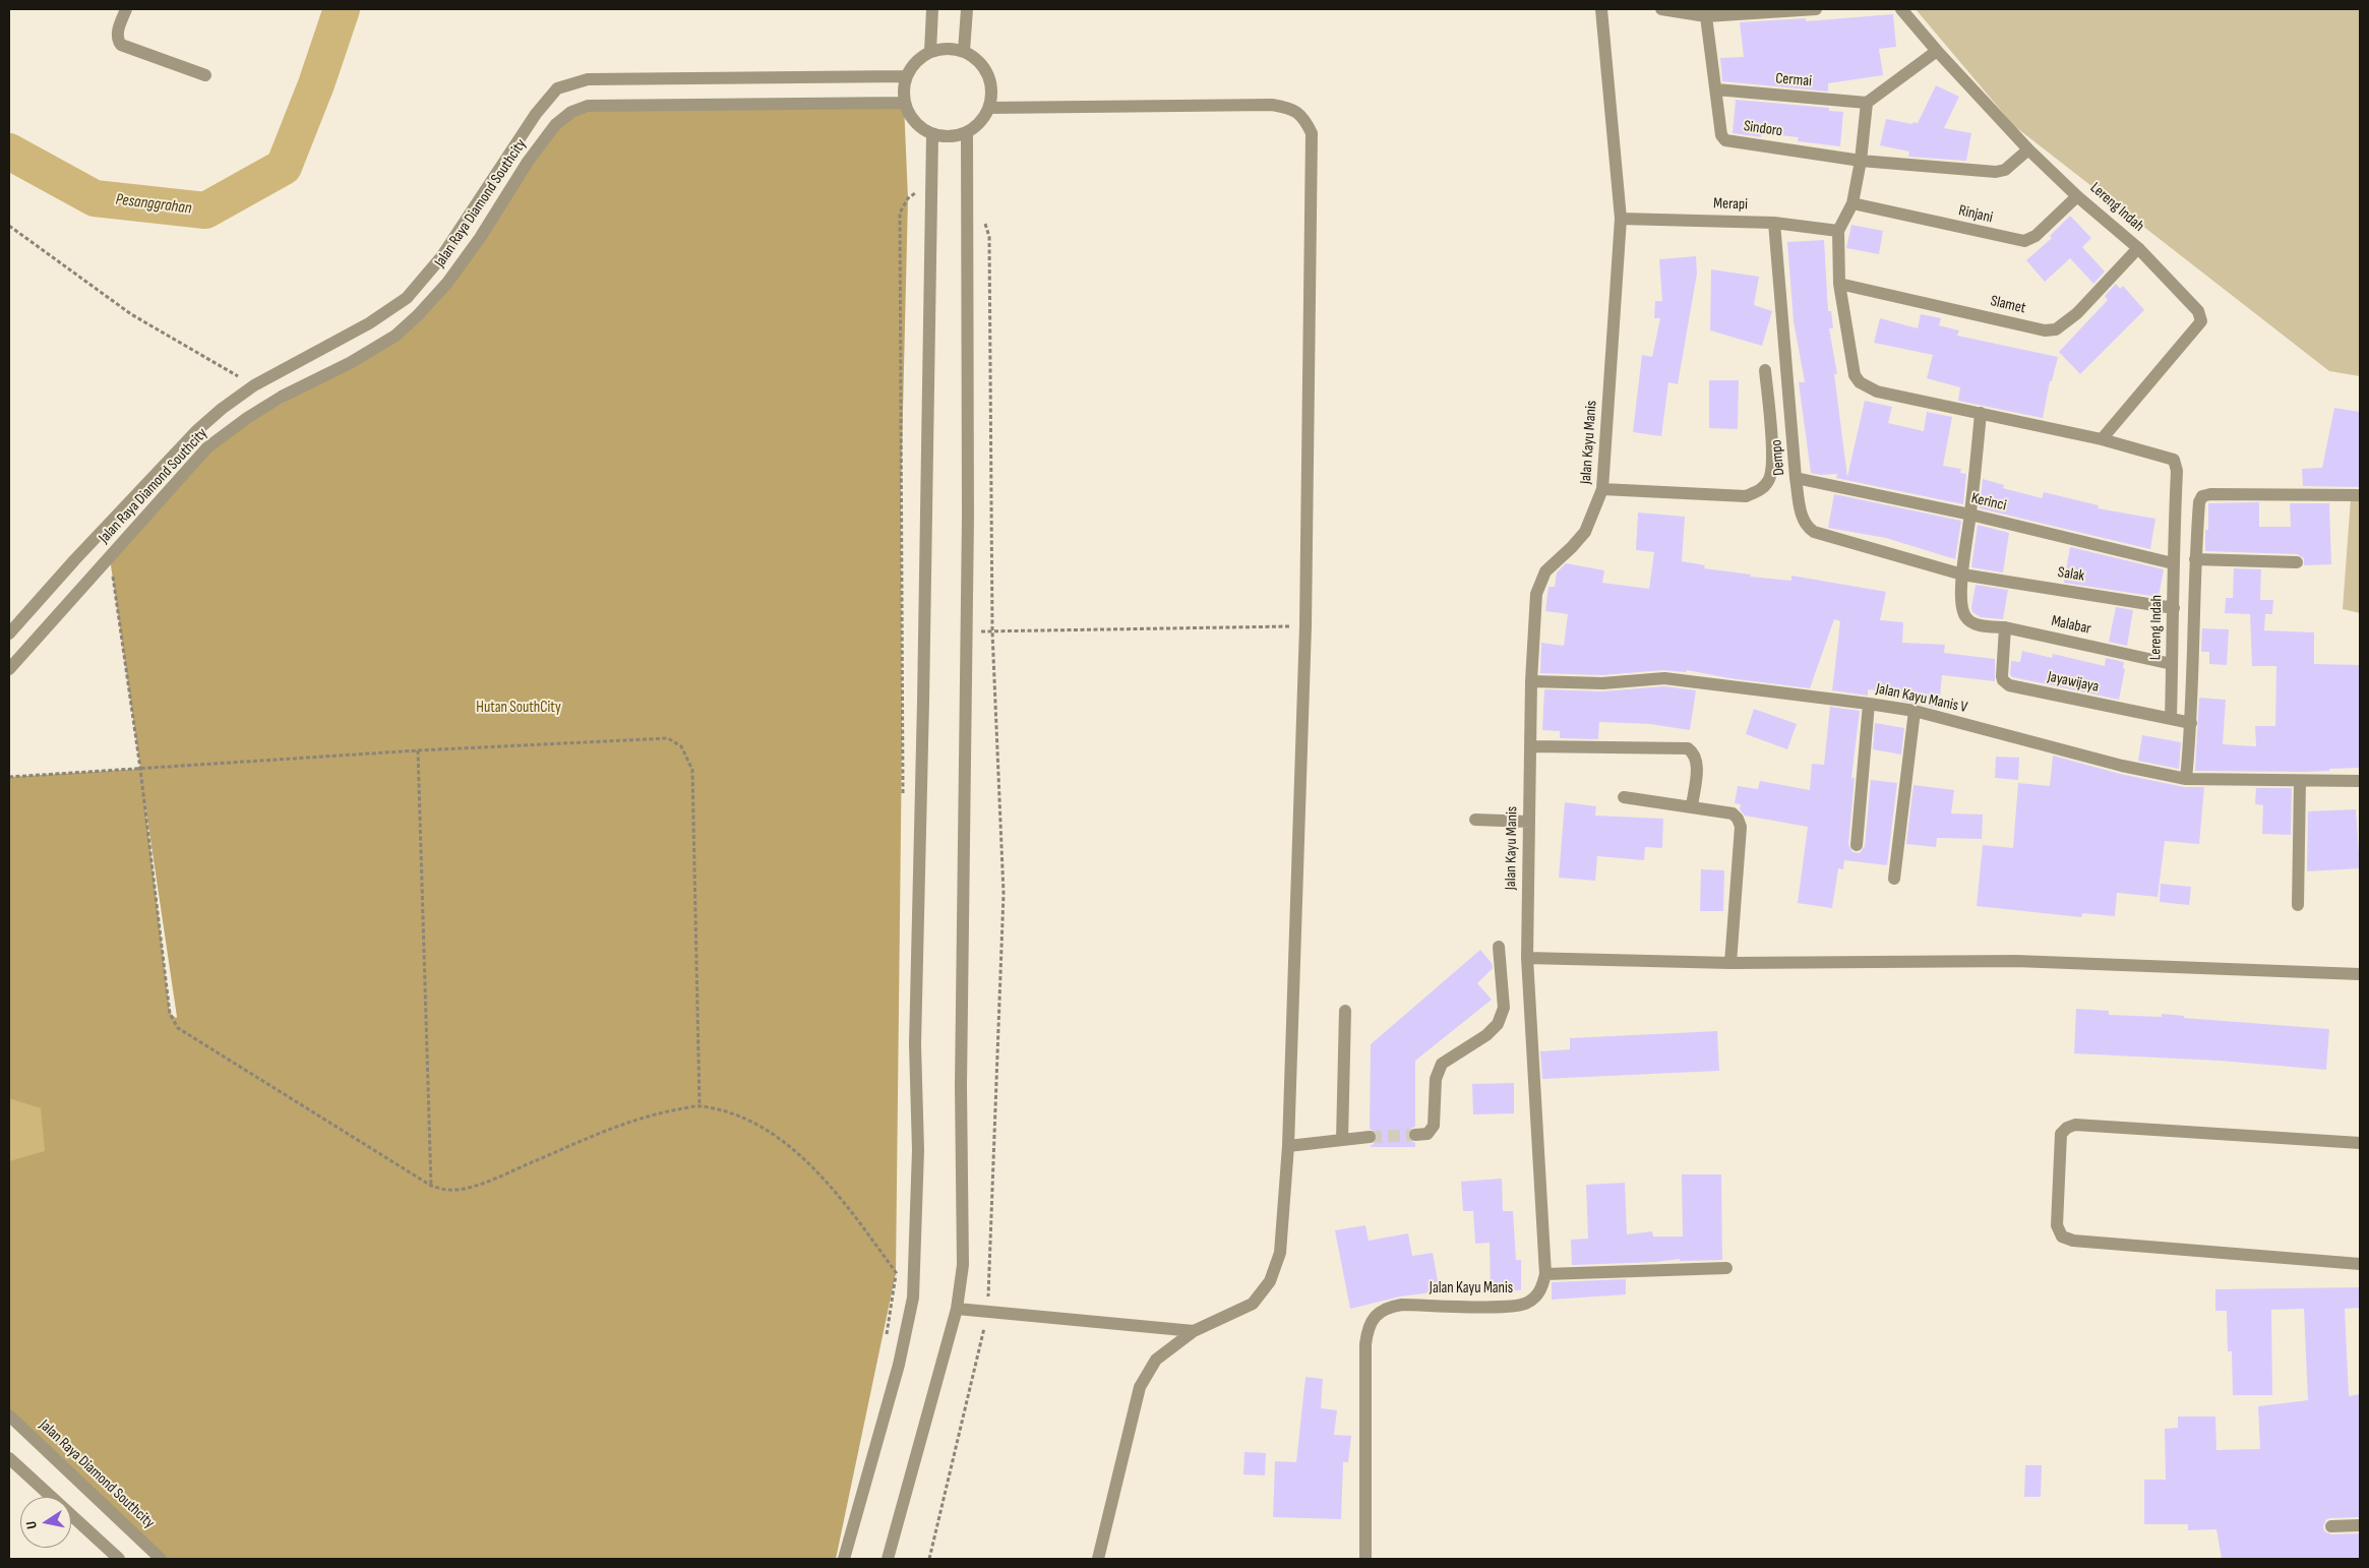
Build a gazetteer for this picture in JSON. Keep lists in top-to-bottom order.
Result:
{
  "streets": {
    "street": [
      "Cermai",
      "Sindoro",
      "Jalan Raya Diamond Southcity",
      "Merapi",
      "Lereng Indah",
      "Rinjani",
      "Slamet",
      "Jalan Kayu Manis",
      "Dempo",
      "Kerinci",
      "Salak",
      "Malabar",
      "Jayawijaya",
      "Jalan Kayu Manis V"
    ]
  },
  "crossings": [
    ["Cermai", "Sindoro"],
    ["Merapi", "Lereng Indah"],
    ["Merapi", "Jalan Kayu Manis"],
    ["Merapi", "Dempo"],
    ["Lereng Indah", "Rinjani"],
    ["Lereng Indah", "Slamet"],
    ["Lereng Indah", "Kerinci"],
    ["Lereng Indah", "Salak"],
    ["Lereng Indah", "Malabar"],
    ["Lereng Indah", "Jayawijaya"],
    ["Jalan Kayu Manis", "Jalan Kayu Manis V"],
    ["Dempo", "Kerinci"],
    ["Dempo", "Salak"],
    ["Dempo", "Malabar"],
    ["Salak", "Malabar"],
    ["Malabar", "Jayawijaya"]
  ],
  "water": ["Pesanggrahan"],
  "parks": ["Hutan SouthCity"],
  "north": "left"
}
